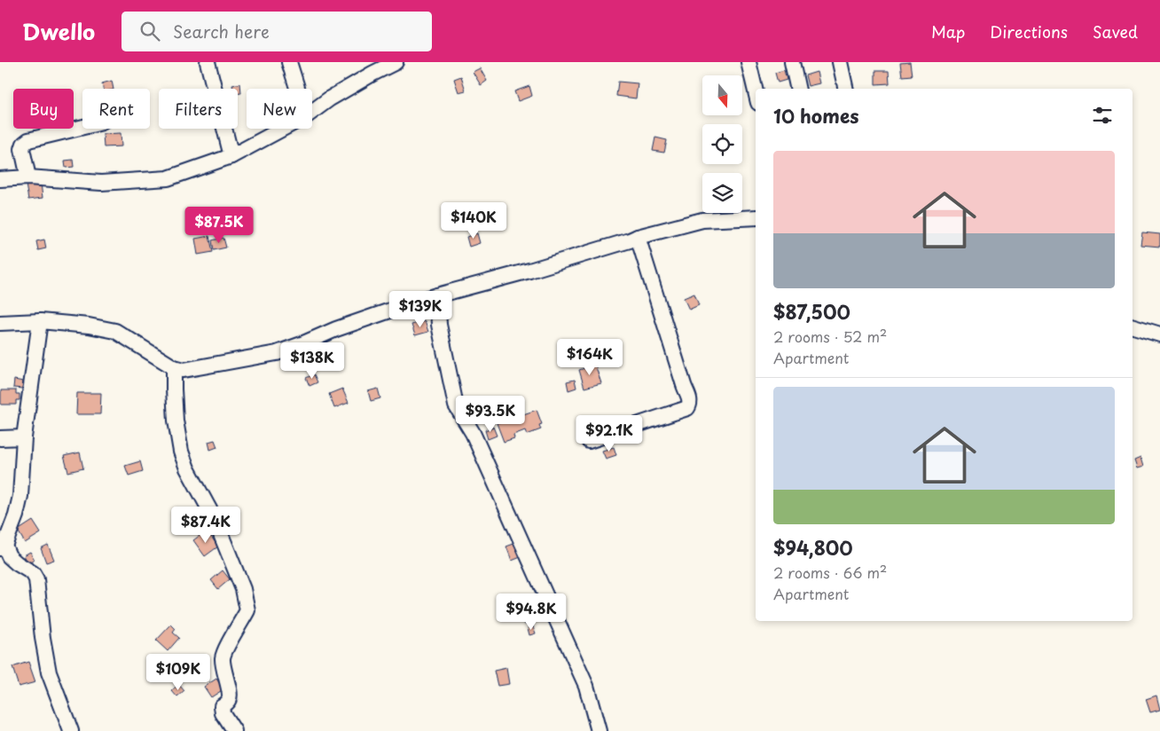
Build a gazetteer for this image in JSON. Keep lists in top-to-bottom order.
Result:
{
  "north": "bottom",
  "page": {
    "header": "Dwello",
    "search": "Search here",
    "nav": ["Map", "Directions", "Saved"],
    "chip": [
      "Buy",
      "Rent",
      "Filters",
      "New"
    ],
    "heading": "10 homes",
    "list": [
      {
        "name": "$87,500",
        "note": "2 rooms · 52 m² · Apartment"
      },
      {
        "name": "$94,800",
        "note": "2 rooms · 66 m² · Apartment"
      }
    ],
    "price": [
      "$140K",
      "$87.5K",
      "$139K",
      "$164K",
      "$138K",
      "$93.5K",
      "$92.1K",
      "$87.4K",
      "$94.8K",
      "$109K"
    ]
  }
}
